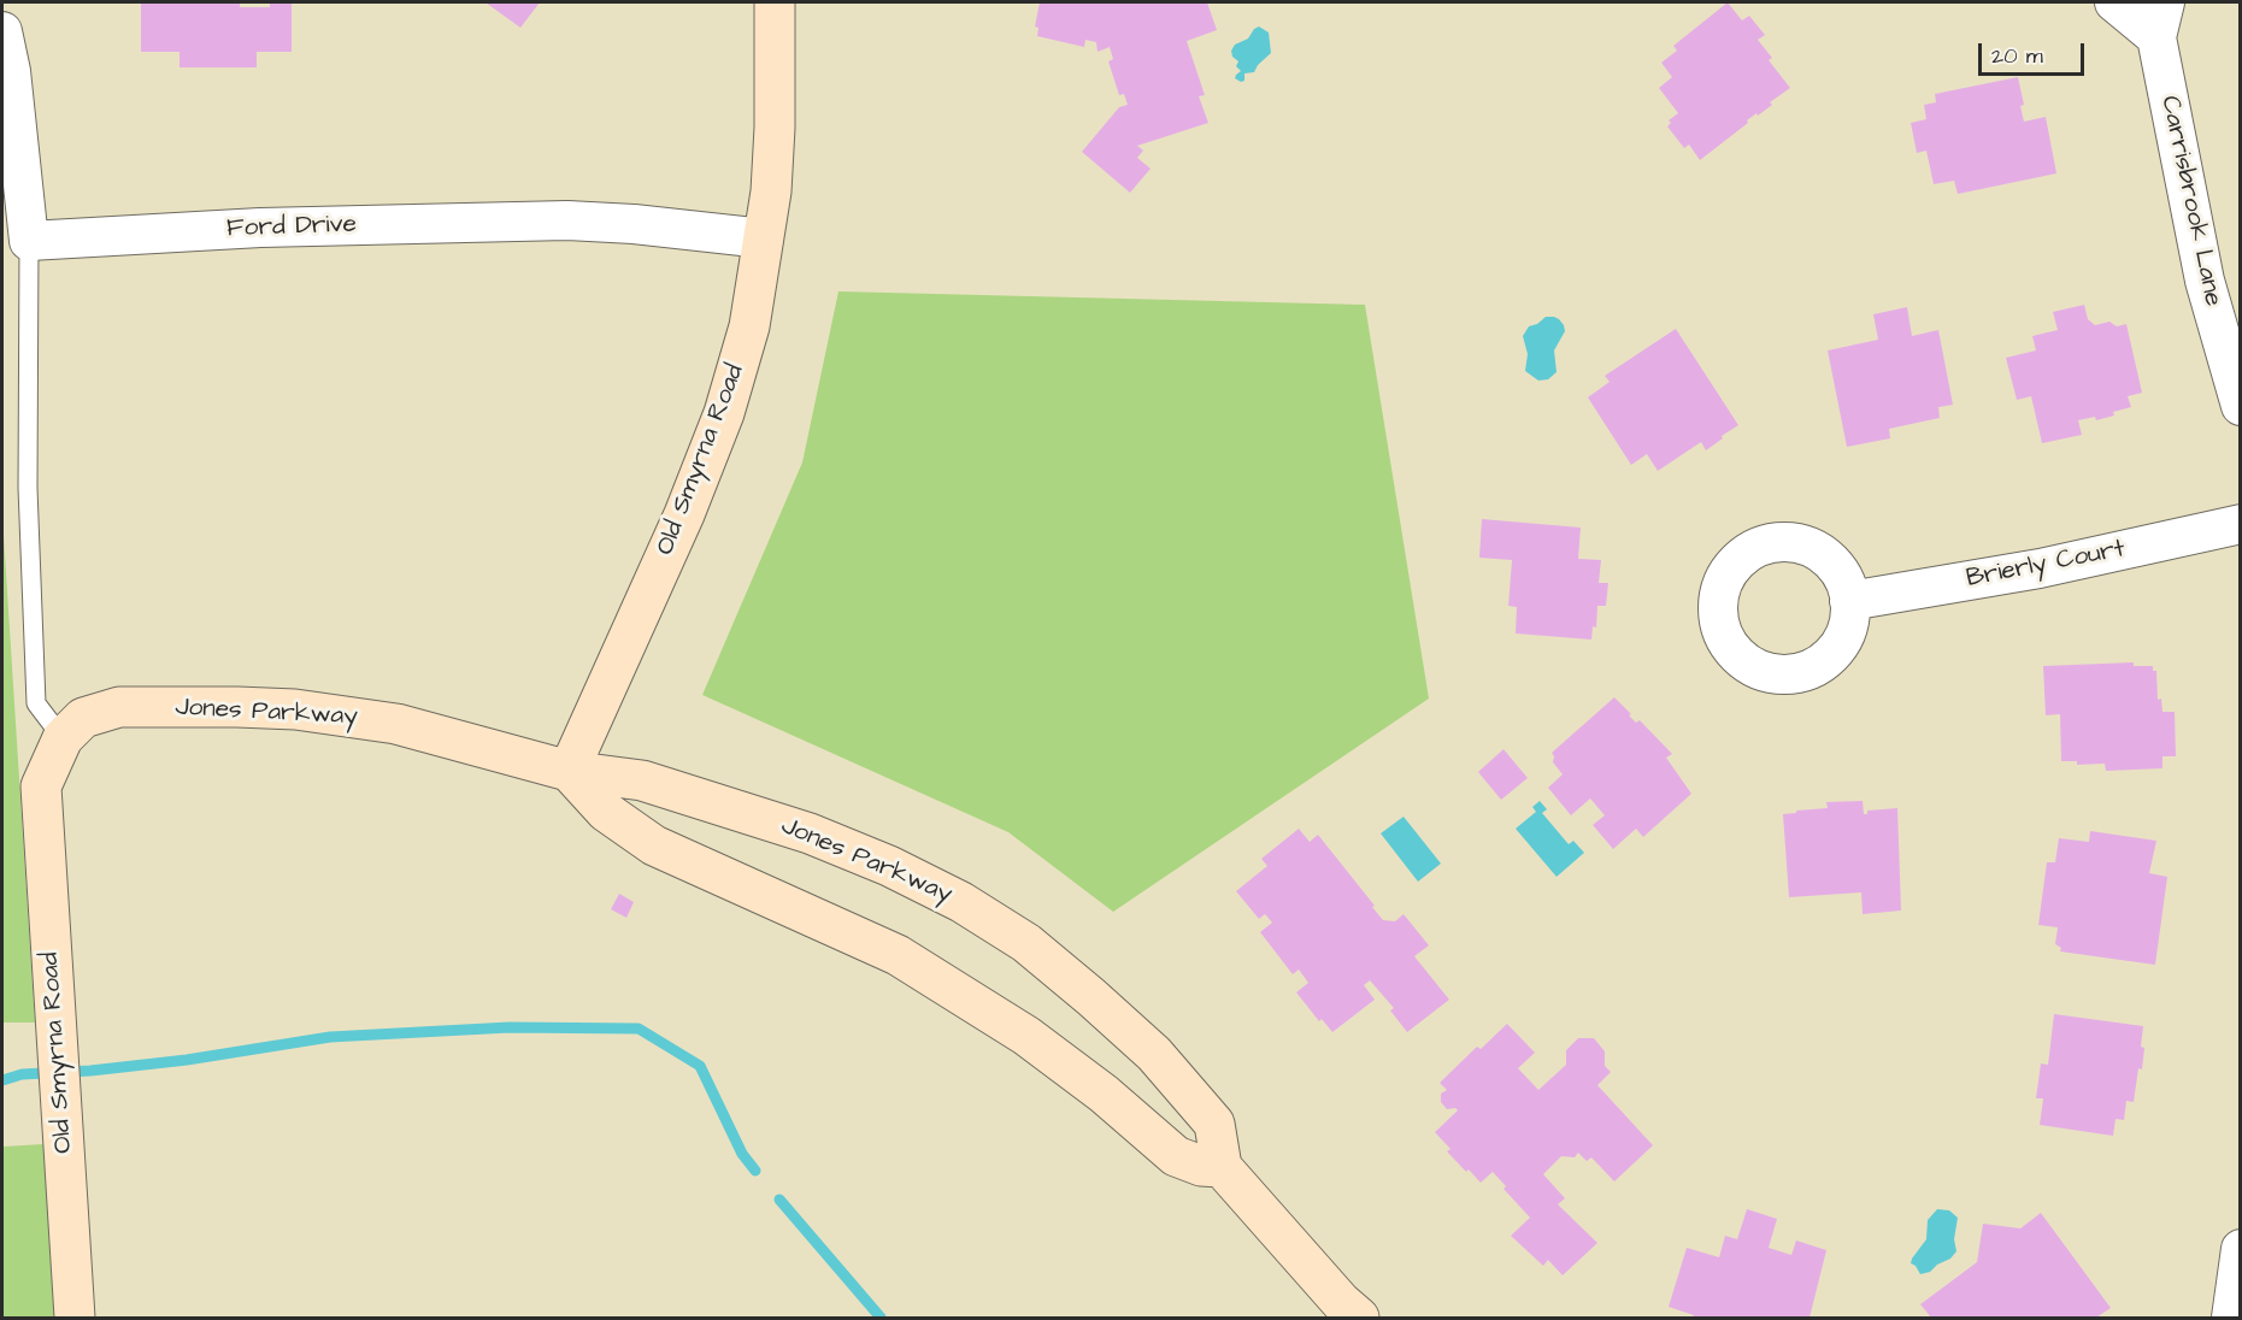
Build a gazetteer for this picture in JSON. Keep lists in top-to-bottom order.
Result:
{
  "streets": {
    "street": [
      "Carrisbrook Lane",
      "Ford Drive",
      "Old Smyrna Road",
      "Brierly Court",
      "Jones Parkway"
    ]
  },
  "crossings": [
    ["Ford Drive", "Old Smyrna Road"],
    ["Old Smyrna Road", "Jones Parkway"]
  ],
  "scale_bar": "20 m"
}
